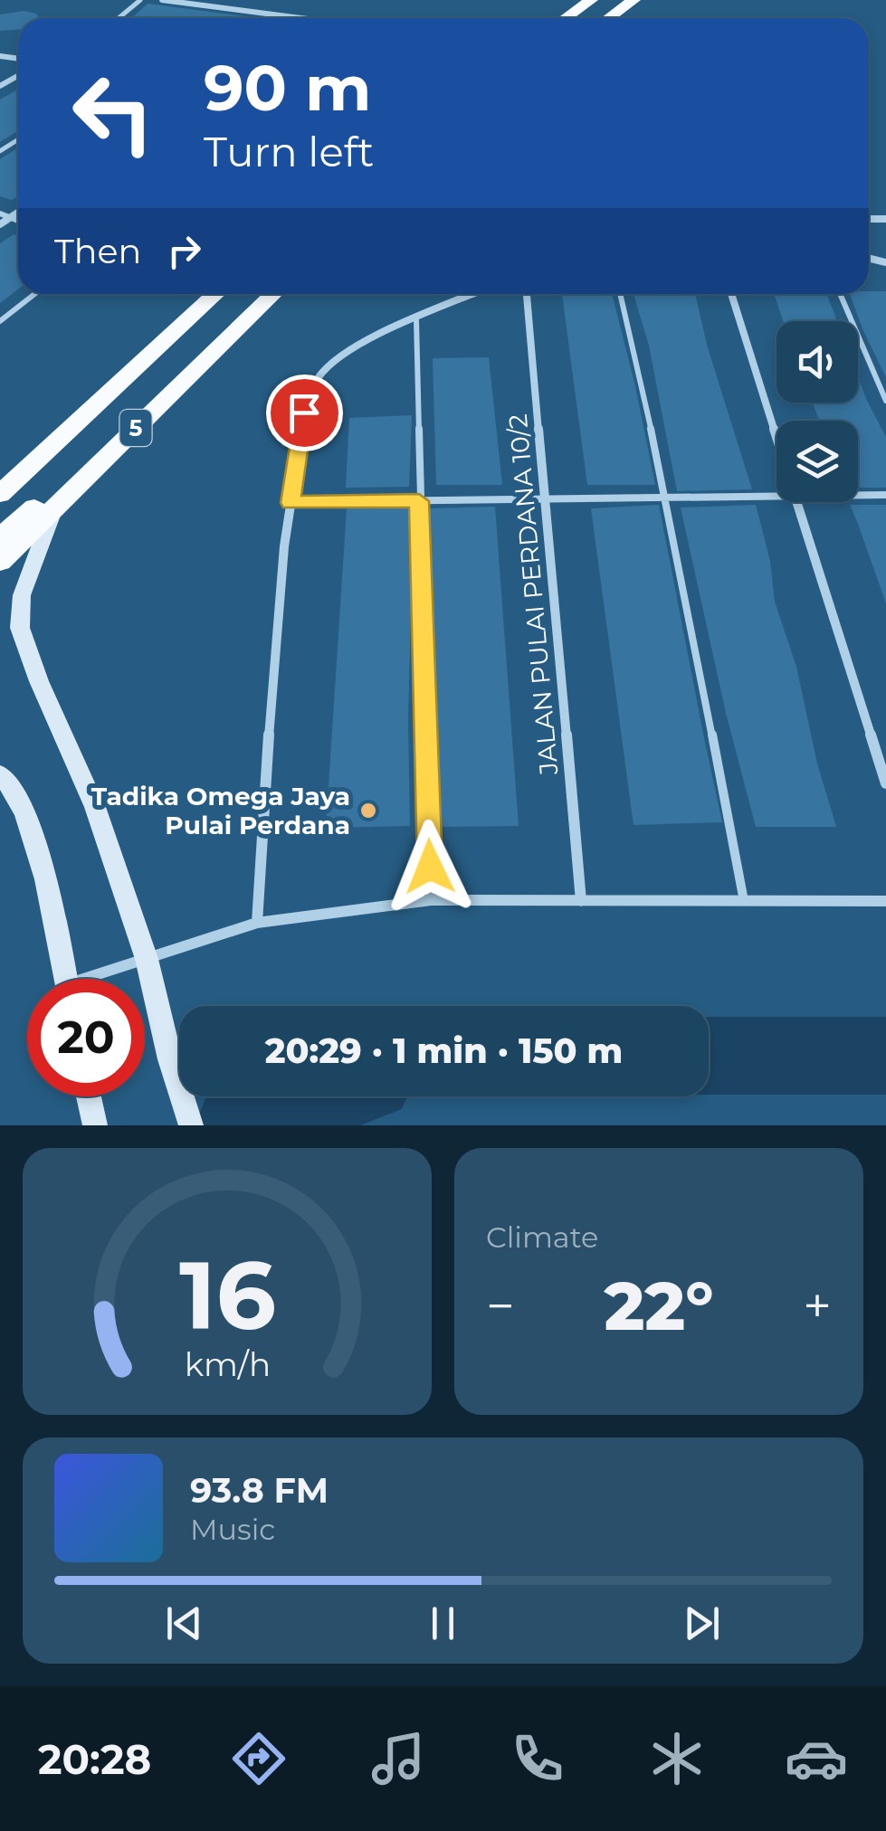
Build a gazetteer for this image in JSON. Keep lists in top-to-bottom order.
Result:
{
  "streets": {
    "highway": ["5"],
    "street": ["JALAN PULAI PERDANA 10/2"]
  },
  "places": ["Tadika Omega Jaya Pulai Perdana"],
  "page": {
    "turn": ["90 m", "Turn left"],
    "then": "Then",
    "limit": "20",
    "trip": "20:29 · 1 min · 150 m",
    "tile": "Climate",
    "heat": ["−", "22°", "+"],
    "song": ["93.8 FM", "Music"],
    "tabs": "20:28",
    "gauge": ["16", "km/h"]
  }
}
